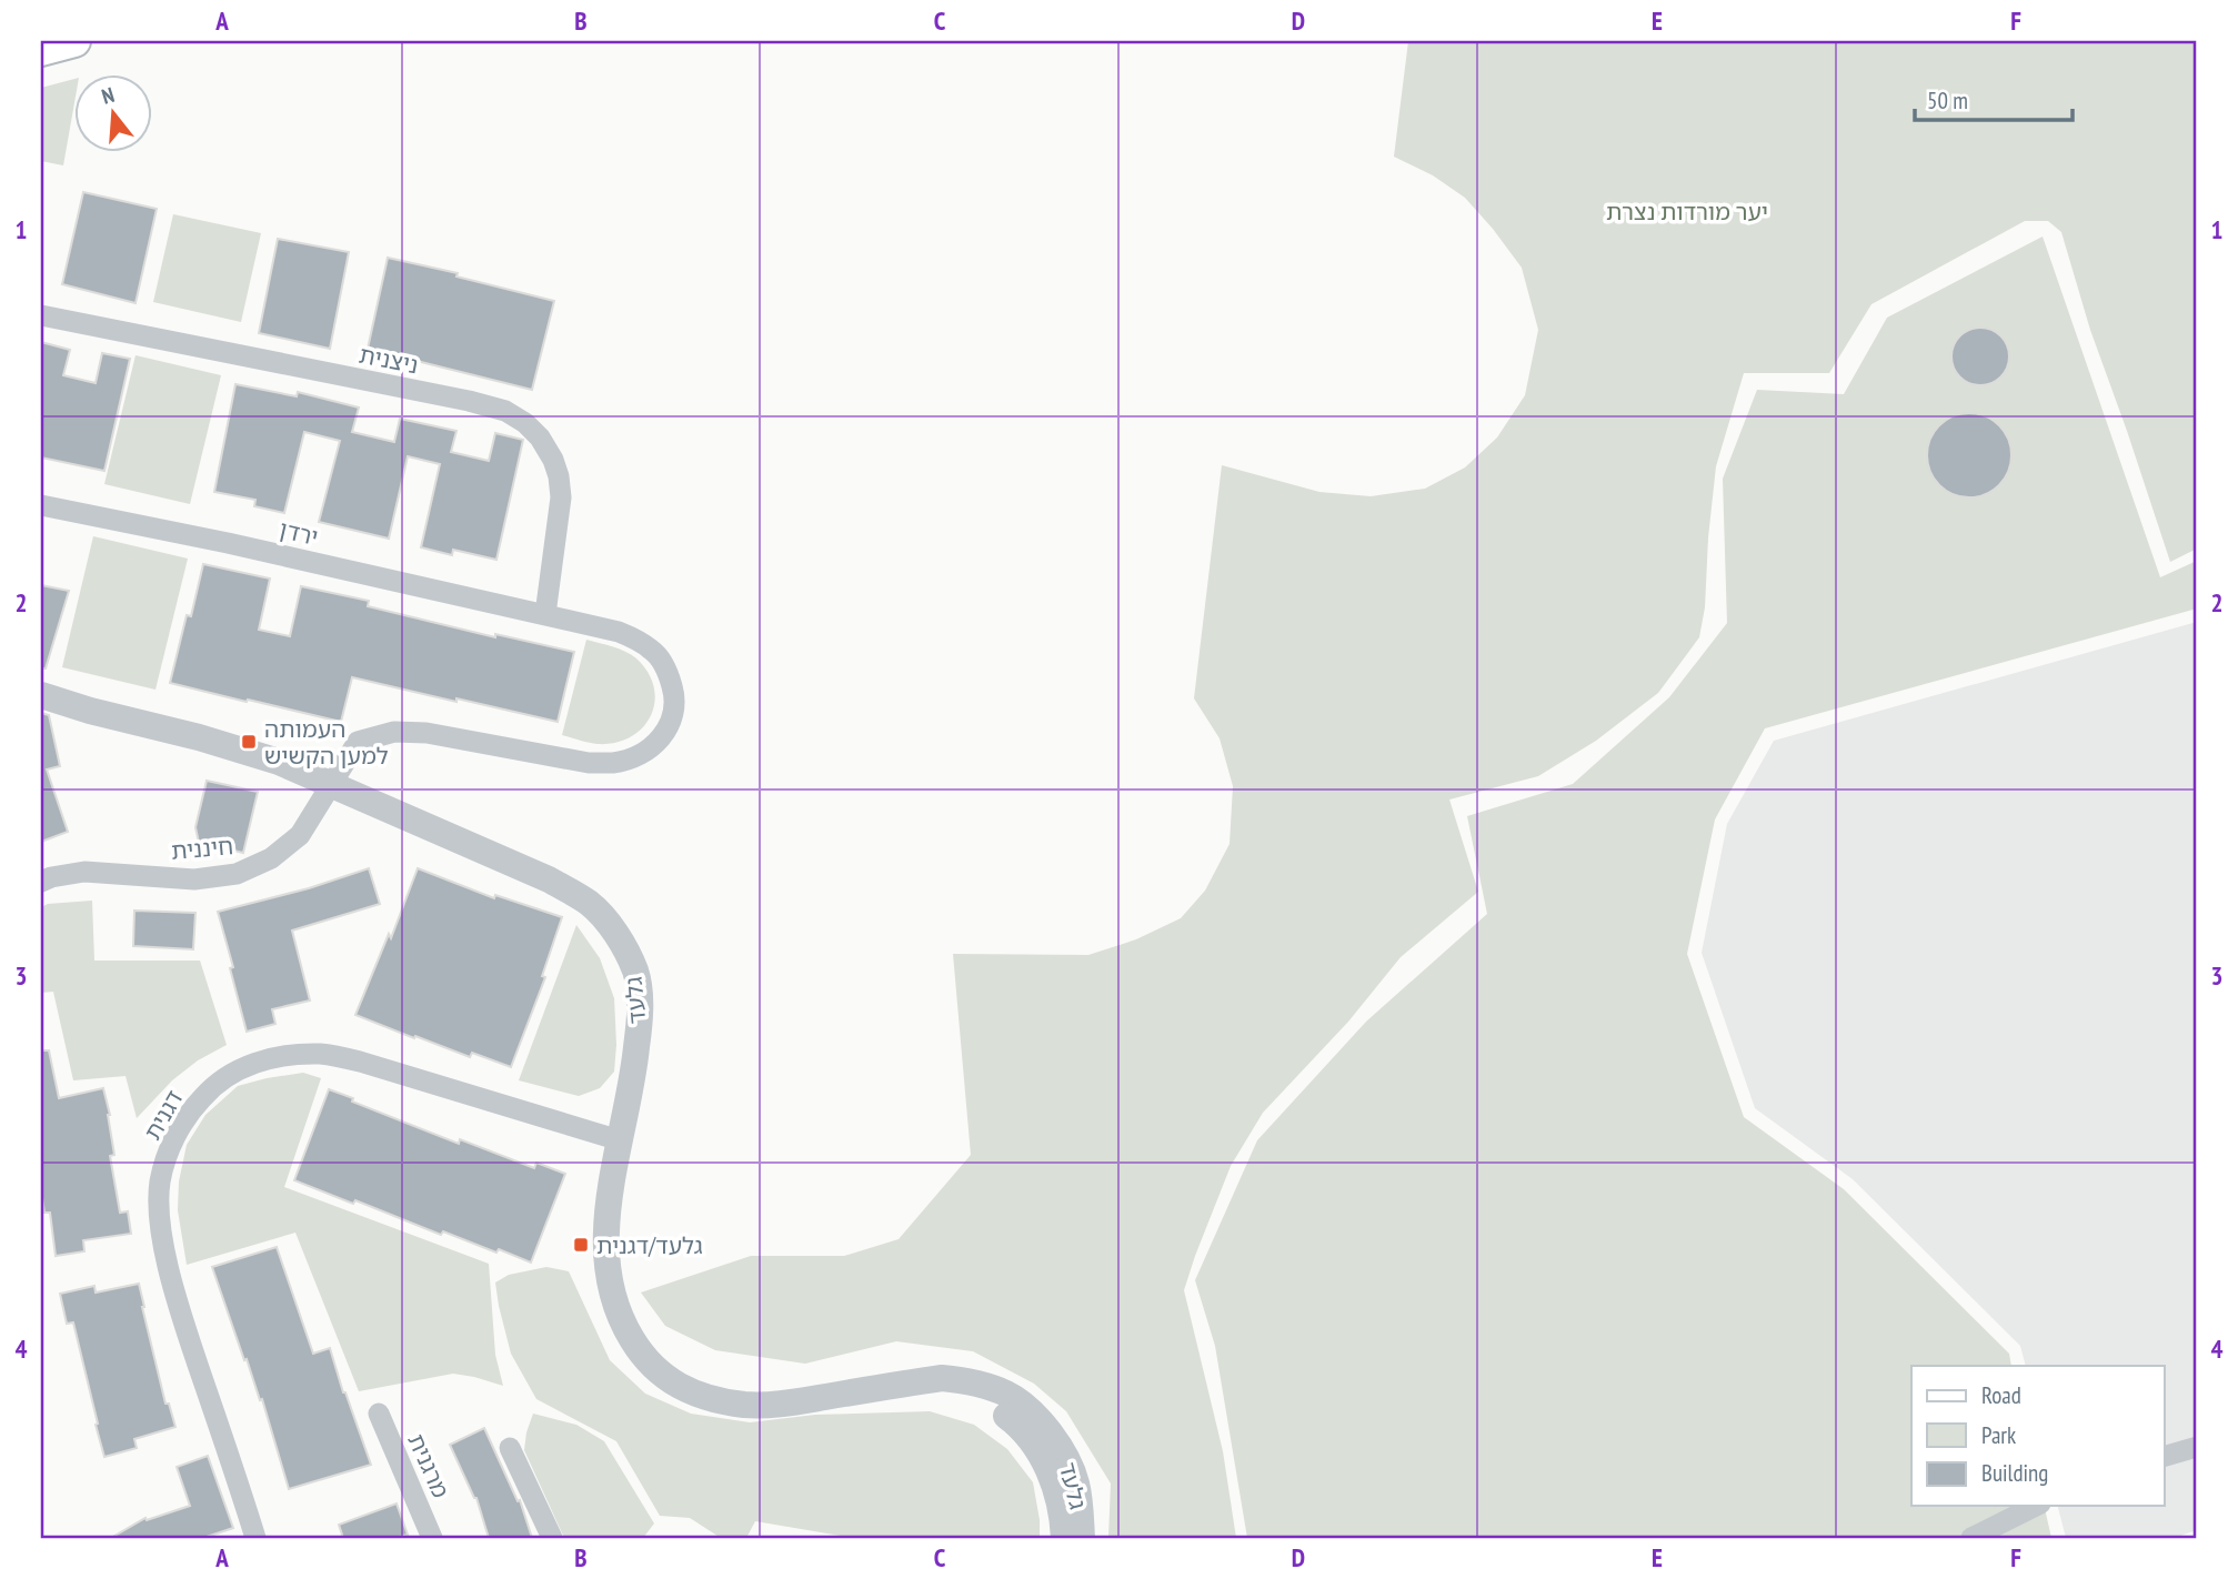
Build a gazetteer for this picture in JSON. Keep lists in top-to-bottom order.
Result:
{
  "streets": {
    "street": [
      "ניצנית",
      "ירדן",
      "חיננית",
      "גלעד",
      "דגנית",
      "מרגנית"
    ]
  },
  "crossings": [
    ["ניצנית", "ירדן"],
    ["ירדן", "חיננית"],
    ["ירדן", "גלעד"],
    ["חיננית", "גלעד"],
    ["גלעד", "דגנית"]
  ],
  "parks": ["יער מורדות נצרת"],
  "places": {
    "transit": ["העמותה למען הקשיש", "גלעד/דגנית"]
  },
  "legend": ["Road", "Park", "Building"],
  "scale_bar": "50 m",
  "north": "top",
  "grid": {
    "columns": [
      "A",
      "B",
      "C",
      "D",
      "E",
      "F"
    ],
    "rows": [
      "1",
      "2",
      "3",
      "4"
    ]
  }
}
